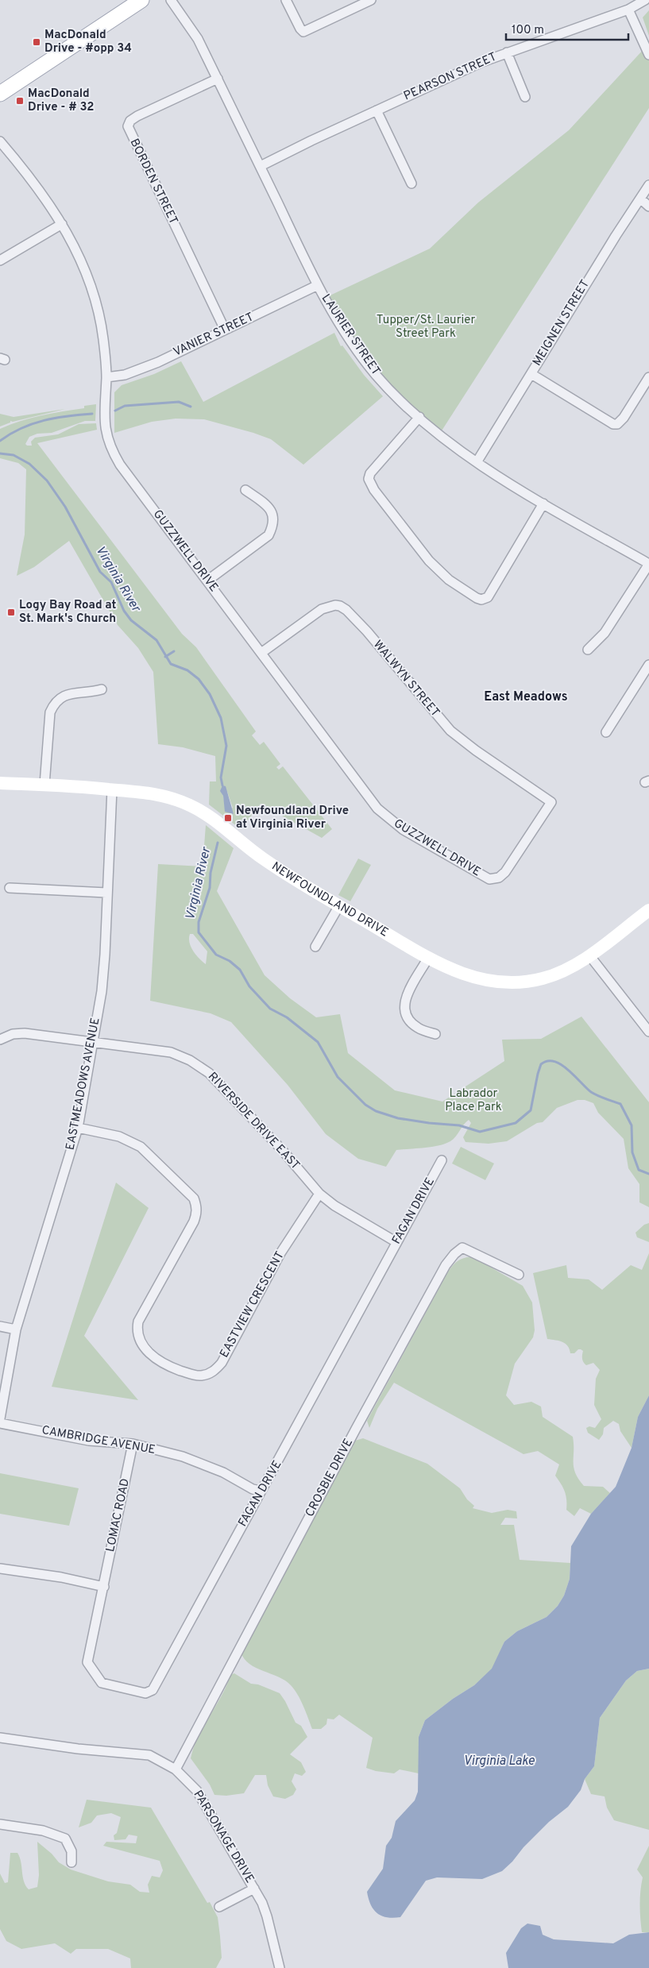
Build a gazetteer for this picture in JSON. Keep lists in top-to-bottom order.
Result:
{
  "streets": {
    "street": [
      "PEARSON STREET",
      "BORDEN STREET",
      "MEIGNEN STREET",
      "VANIER STREET",
      "LAURIER STREET",
      "GUZZWELL DRIVE",
      "WALWYN STREET",
      "NEWFOUNDLAND DRIVE",
      "EASTMEADOWS AVENUE",
      "RIVERSIDE DRIVE EAST",
      "FAGAN DRIVE",
      "EASTVIEW CRESCENT",
      "CAMBRIDGE AVENUE",
      "CROSBIE DRIVE",
      "LOMAC ROAD",
      "PARSONAGE DRIVE"
    ]
  },
  "crossings": [
    ["PEARSON STREET", "LAURIER STREET"],
    ["BORDEN STREET", "VANIER STREET"],
    ["BORDEN STREET", "LAURIER STREET"],
    ["MEIGNEN STREET", "LAURIER STREET"],
    ["VANIER STREET", "LAURIER STREET"],
    ["VANIER STREET", "GUZZWELL DRIVE"],
    ["GUZZWELL DRIVE", "WALWYN STREET"],
    ["NEWFOUNDLAND DRIVE", "EASTMEADOWS AVENUE"],
    ["EASTMEADOWS AVENUE", "RIVERSIDE DRIVE EAST"],
    ["EASTMEADOWS AVENUE", "EASTVIEW CRESCENT"],
    ["RIVERSIDE DRIVE EAST", "FAGAN DRIVE"],
    ["RIVERSIDE DRIVE EAST", "EASTVIEW CRESCENT"],
    ["FAGAN DRIVE", "CAMBRIDGE AVENUE"],
    ["FAGAN DRIVE", "LOMAC ROAD"],
    ["CAMBRIDGE AVENUE", "LOMAC ROAD"],
    ["CROSBIE DRIVE", "PARSONAGE DRIVE"]
  ],
  "districts": ["East Meadows"],
  "water": ["Virginia River", "Virginia Lake"],
  "parks": ["Tupper/St. Laurier Street Park", "Labrador Place Park"],
  "places": {
    "transit": [
      "MacDonald Drive - #opp 34",
      "MacDonald Drive - # 32",
      "Logy Bay Road at St. Mark's Church",
      "Newfoundland Drive at Virginia River"
    ]
  },
  "scale_bar": "100 m"
}
